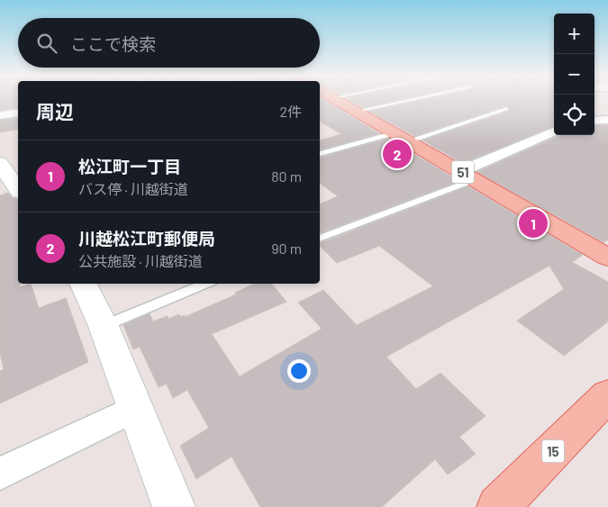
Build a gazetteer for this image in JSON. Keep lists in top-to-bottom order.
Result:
{
  "streets": {
    "main road": ["51", "15"]
  },
  "page": {
    "map_buttons": ["+", "−"],
    "search": "ここで検索",
    "heading": ["周辺", "2件"],
    "pins": ["2", "1"],
    "list": [
      {
        "mark": "1",
        "name": "松江町一丁目",
        "note": "バス停 · 川越街道",
        "value": "80 m"
      },
      {
        "mark": "2",
        "name": "川越松江町郵便局",
        "note": "公共施設 · 川越街道",
        "value": "90 m"
      }
    ]
  }
}
